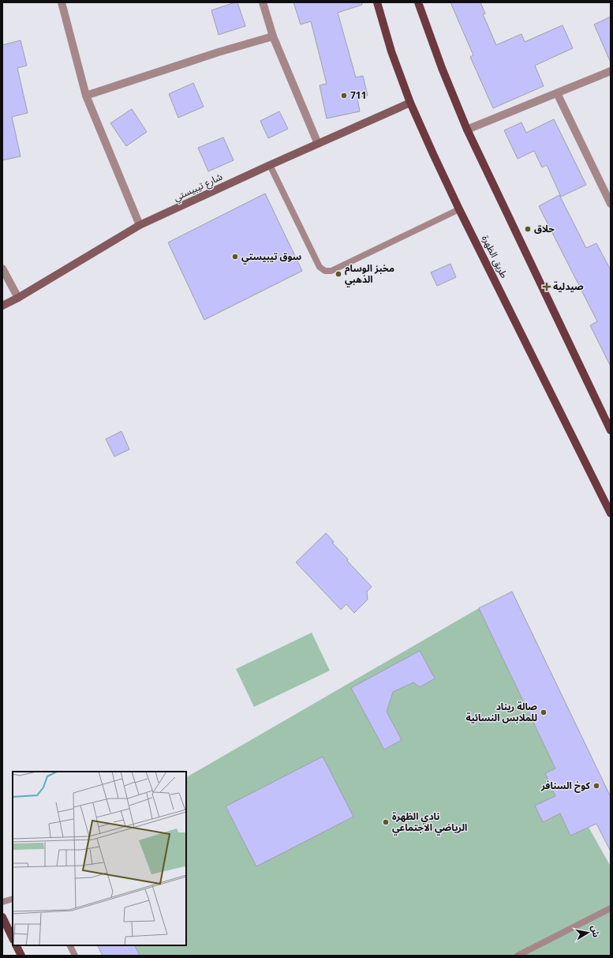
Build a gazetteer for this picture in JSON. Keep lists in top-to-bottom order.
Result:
{
  "streets": {
    "main road": ["شارع تيبيستي", "طريق الظهرة"]
  },
  "crossings": [
    ["شارع تيبيستي", "طريق الظهرة"]
  ],
  "places": {
    "other": [
      "711",
      "حلاق",
      "سوق تيبيستي",
      "مخبز الوسام الذهبي",
      "صالة ريناد للملابس النسائية",
      "كوخ السنافر",
      "نادي الظهرة الرياضي الاجتماعي"
    ],
    "health": ["صيدلية"]
  },
  "north": "right"
}
